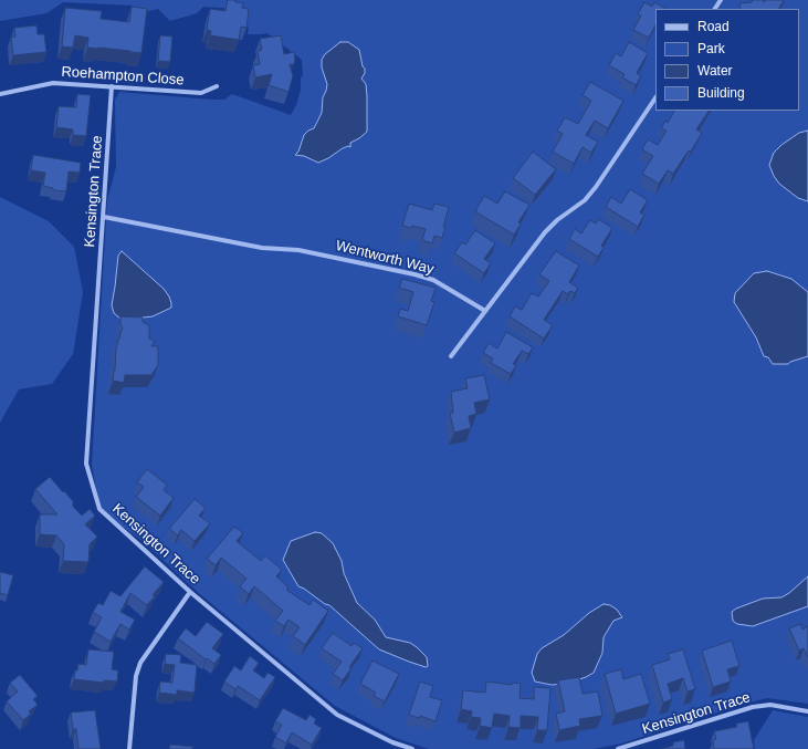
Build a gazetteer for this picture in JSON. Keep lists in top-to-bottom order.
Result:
{
  "streets": {
    "street": ["Roehampton Close", "Kensington Trace", "Wentworth Way"]
  },
  "crossings": [
    ["Roehampton Close", "Kensington Trace"],
    ["Kensington Trace", "Wentworth Way"]
  ],
  "legend": [
    "Road",
    "Park",
    "Water",
    "Building"
  ]
}
